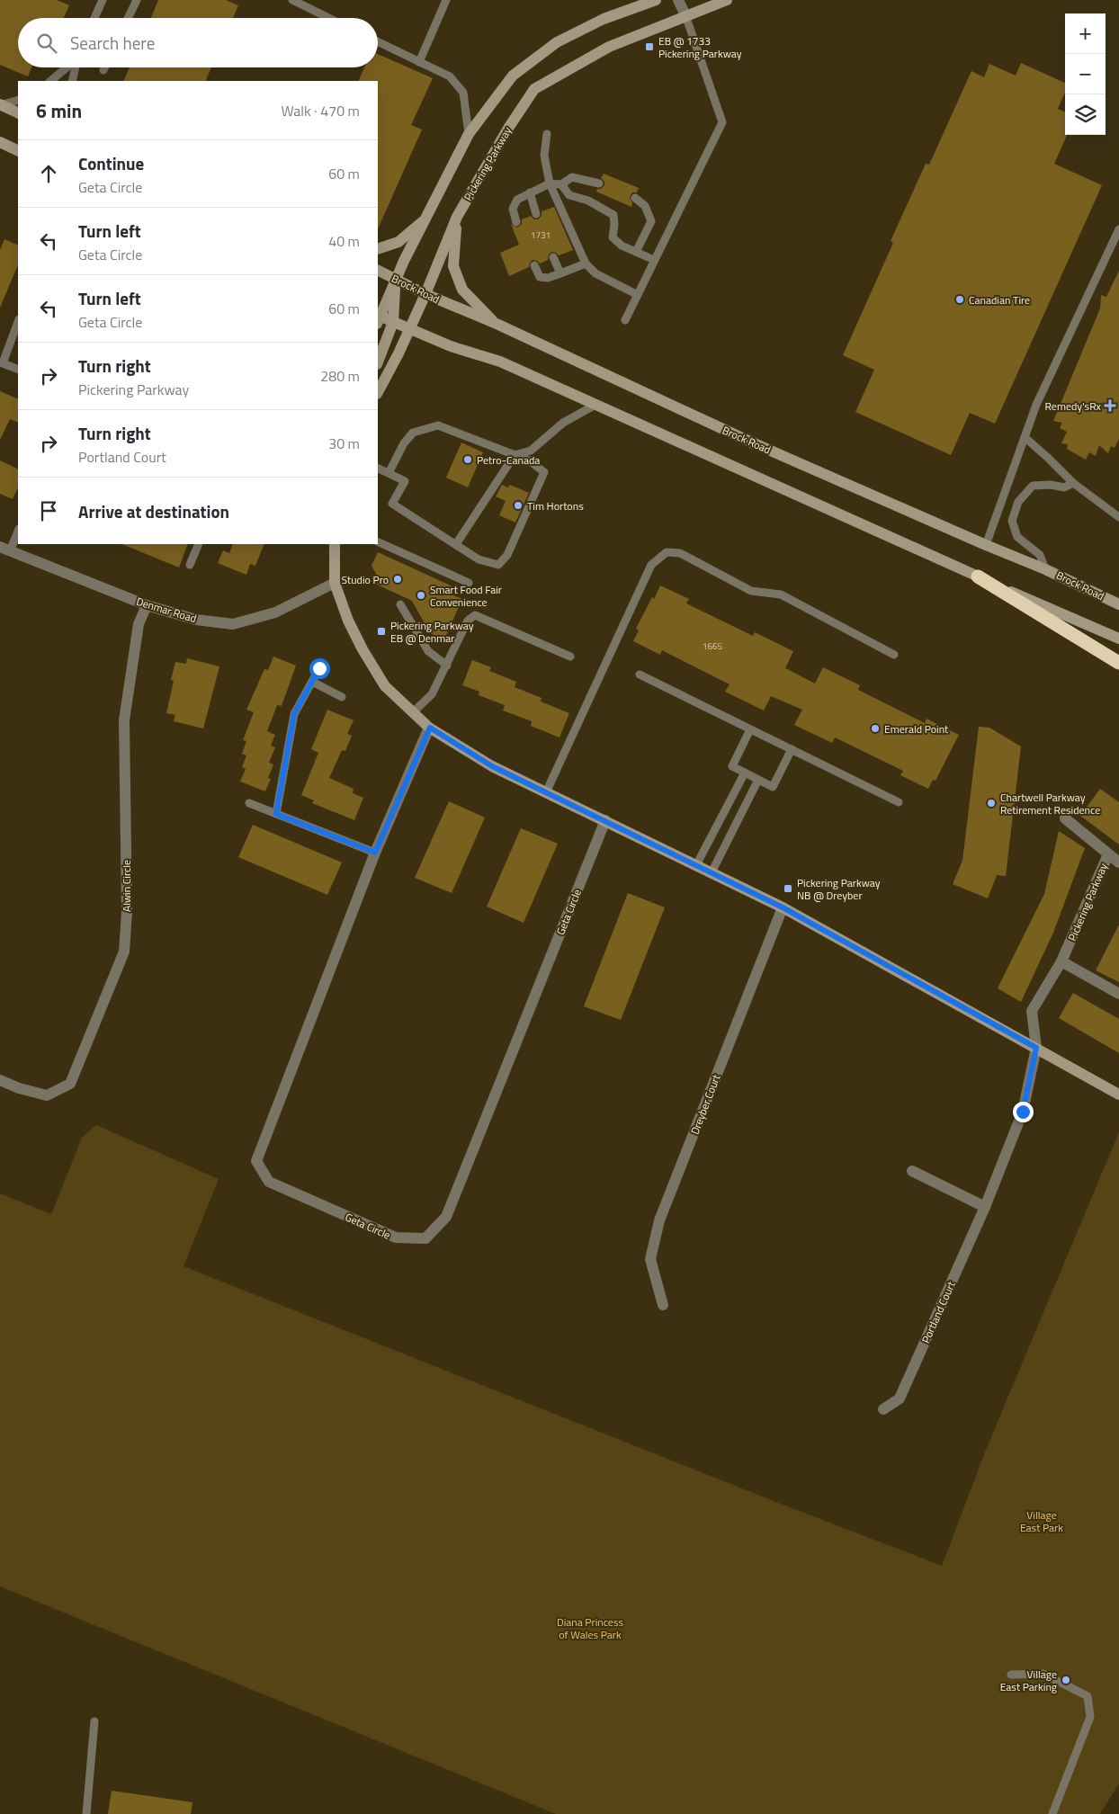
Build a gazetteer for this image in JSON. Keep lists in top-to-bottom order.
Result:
{
  "streets": {
    "street": [
      "Pickering Parkway",
      "Brock Road",
      "Denmar Road",
      "Alwin Circle",
      "Geta Circle",
      "Dreyber Court",
      "Portland Court"
    ]
  },
  "crossings": [
    ["Pickering Parkway", "Brock Road"],
    ["Pickering Parkway", "Portland Court"],
    ["Denmar Road", "Alwin Circle"]
  ],
  "parks": ["Village East Park", "Diana Princess of Wales Park"],
  "places": {
    "transit": ["EB @ 1733 Pickering Parkway", "Pickering Parkway EB @ Denmar", "Pickering Parkway NB @ Dreyber"],
    "other": [
      "Canadian Tire",
      "Petro-Canada",
      "Tim Hortons",
      "Studio Pro",
      "Smart Food Fair Convenience",
      "Emerald Point",
      "Chartwell Parkway Retirement Residence",
      "Village East Parking"
    ],
    "health": ["Remedy'sRx"]
  },
  "house_numbers": ["1731", "1665"],
  "page": {
    "map_buttons": ["+", "−"],
    "search": "Search here",
    "heading": ["6 min", "Walk · 470 m"],
    "list": [
      ["Continue", "Geta Circle", "60 m"],
      ["Turn left", "Geta Circle", "40 m"],
      ["Turn left", "Geta Circle", "60 m"],
      ["Turn right", "Pickering Parkway", "280 m"],
      ["Turn right", "Portland Court", "30 m"],
      "Arrive at destination"
    ]
  }
}
